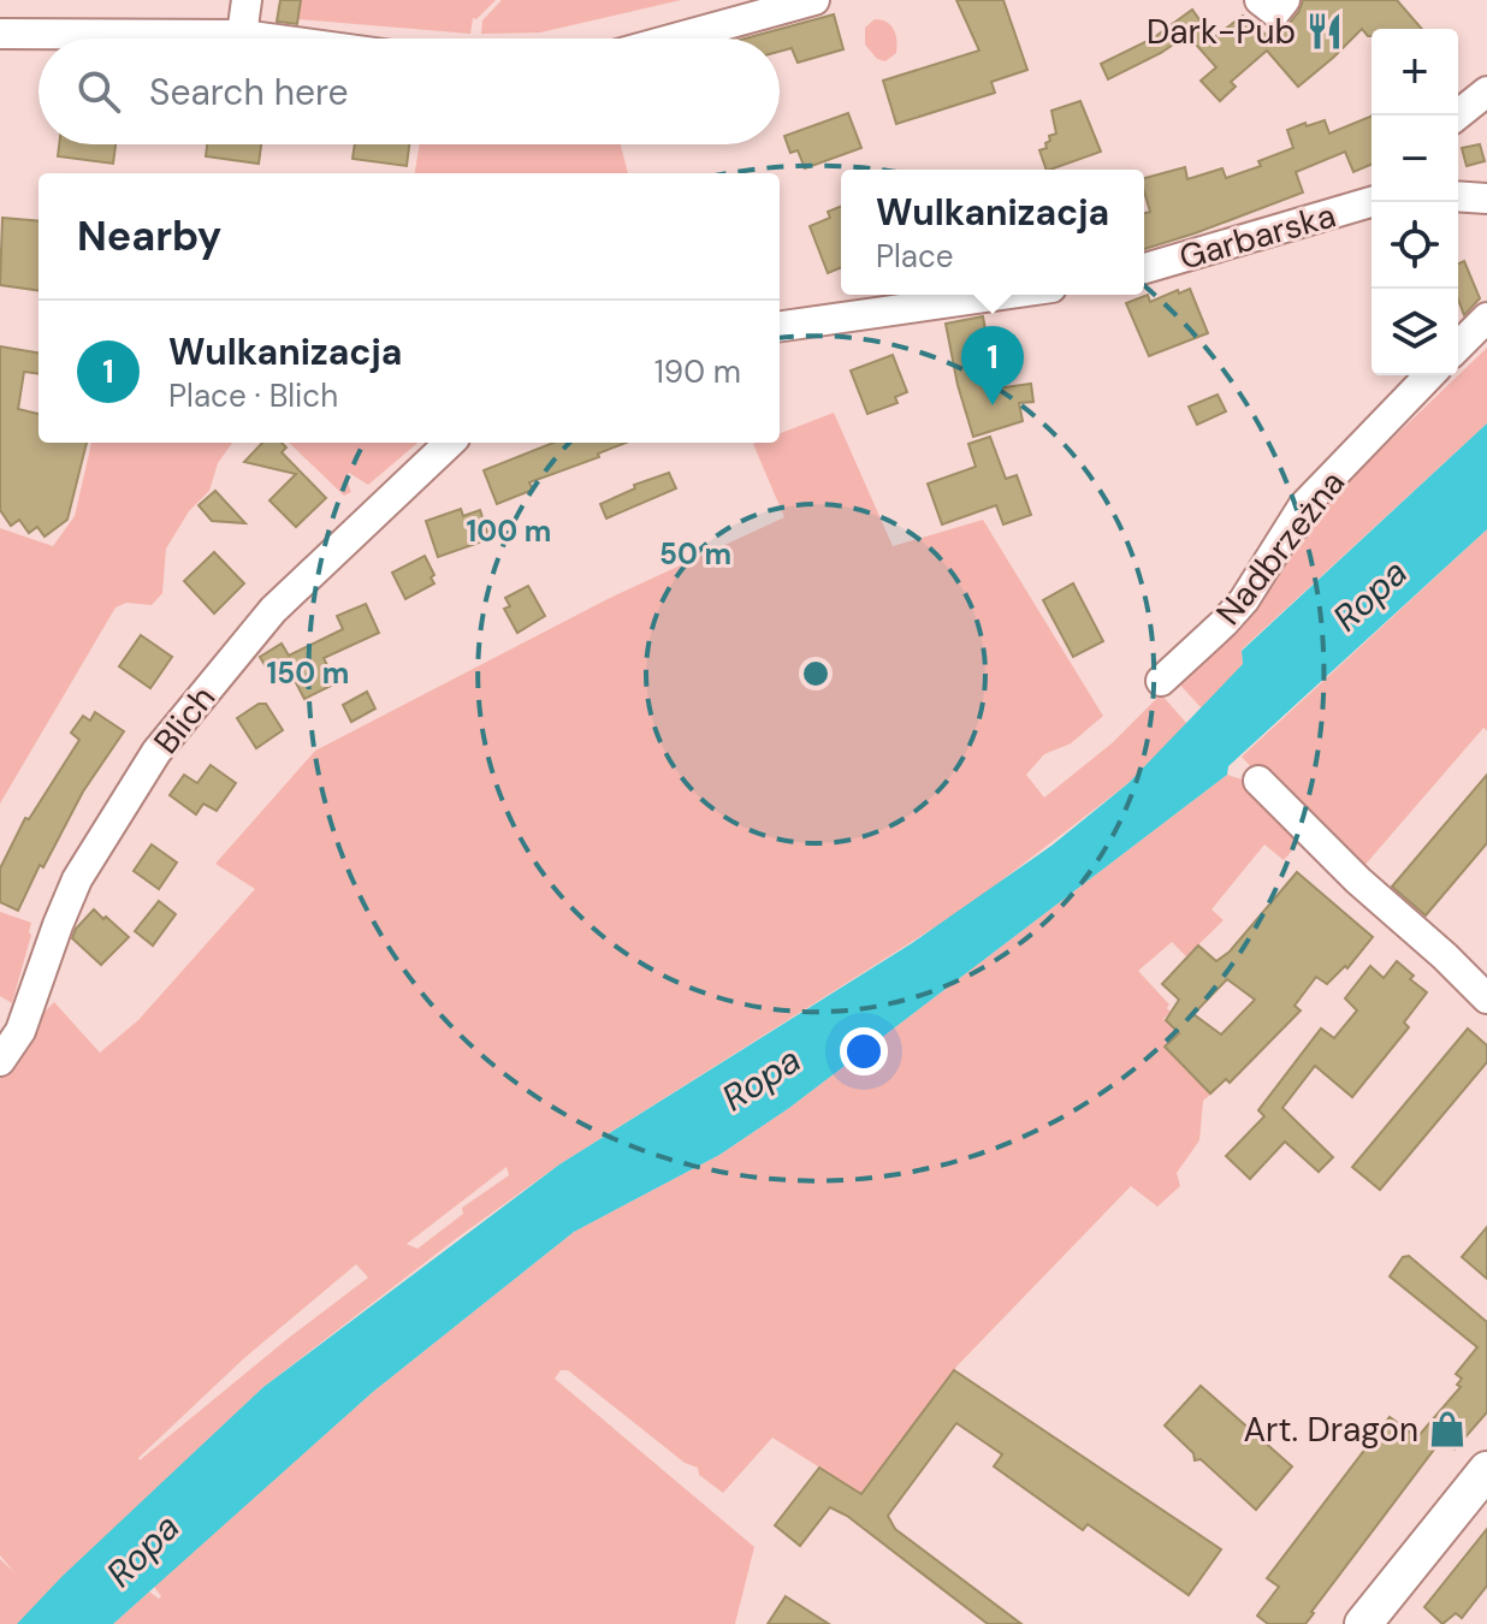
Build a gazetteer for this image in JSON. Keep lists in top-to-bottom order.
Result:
{
  "streets": {
    "street": ["Garbarska", "Nadbrzeżna", "Blich"]
  },
  "water": ["Ropa"],
  "places": {
    "restaurant": ["Dark-Pub"],
    "shop": ["Art. Dragon"]
  },
  "page": {
    "map_buttons": ["+", "−"],
    "search": "Search here",
    "popup": ["Wulkanizacja", "Place"],
    "heading": "Nearby",
    "list": [
      {
        "mark": "1",
        "name": "Wulkanizacja",
        "note": "Place · Blich",
        "value": "190 m"
      }
    ],
    "pins": "1"
  },
  "rings": ["100 m", "50 m", "150 m"]
}
